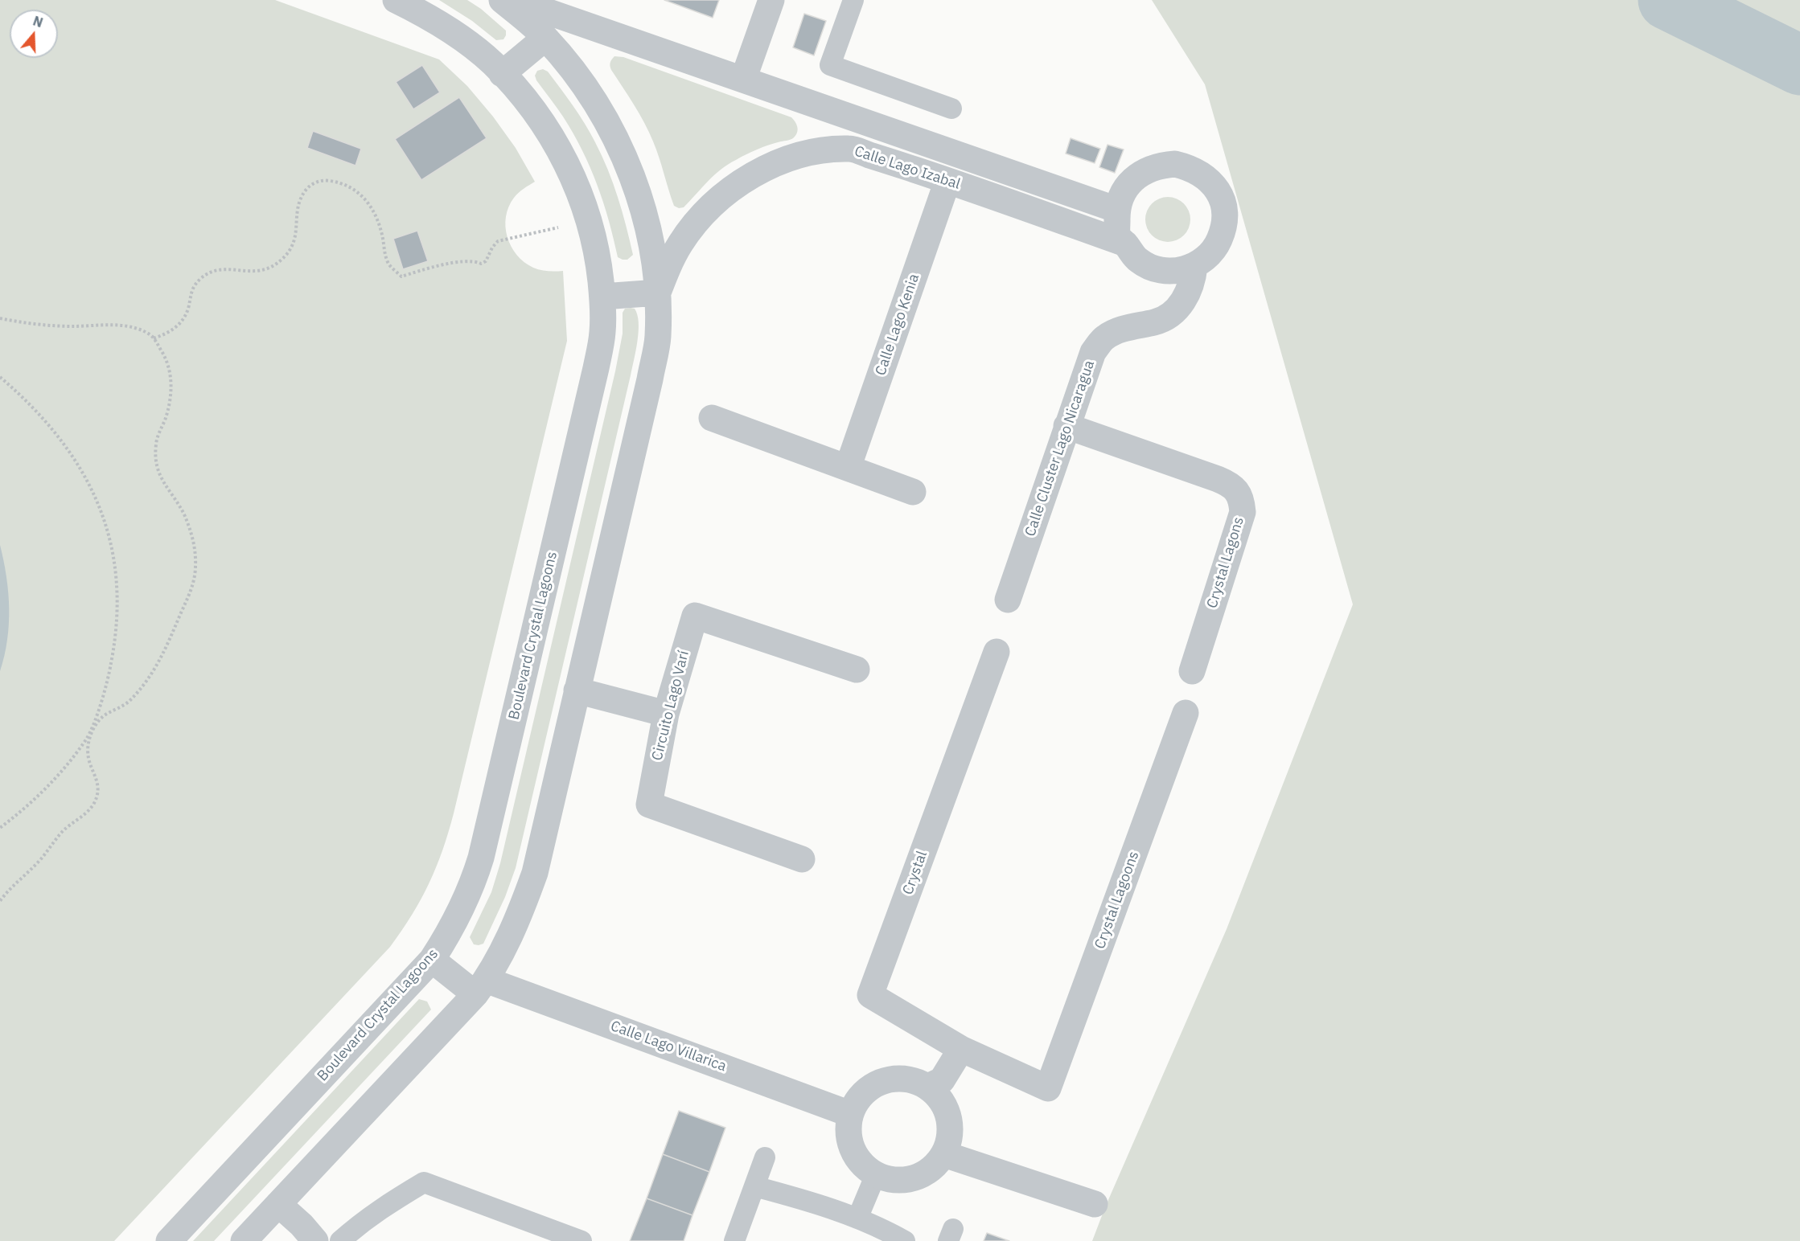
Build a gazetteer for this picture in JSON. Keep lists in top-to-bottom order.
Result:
{
  "streets": {
    "street": [
      "Calle Lago Izabal",
      "Calle Lago Kenia",
      "Calle Cluster Lago Nicaragua",
      "Crystal Lagons",
      "Boulevard Crystal Lagoons",
      "Circuito Lago Varí",
      "Crystal",
      "Crystal Lagoons",
      "Calle Lago Villarica"
    ]
  },
  "crossings": [
    ["Calle Lago Izabal", "Calle Lago Kenia"],
    ["Calle Lago Izabal", "Calle Cluster Lago Nicaragua"],
    ["Calle Cluster Lago Nicaragua", "Crystal Lagons"],
    ["Boulevard Crystal Lagoons", "Calle Lago Villarica"],
    ["Crystal", "Crystal Lagoons"]
  ],
  "north": "top"
}
